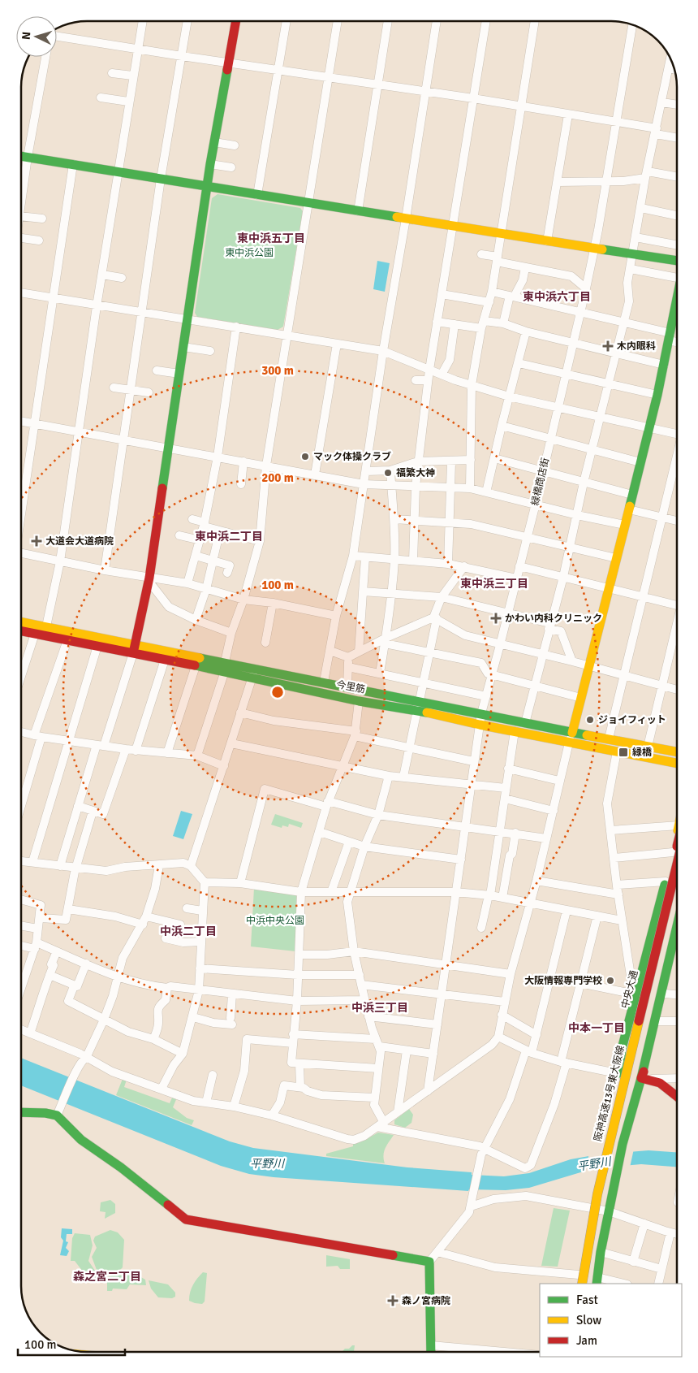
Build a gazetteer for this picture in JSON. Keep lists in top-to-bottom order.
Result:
{
  "streets": {
    "main road": ["今里筋", "中央大通", "阪神高速13号東大阪線"],
    "street": ["緑橋商店街"]
  },
  "crossings": [
    ["緑橋商店街", "今里筋"]
  ],
  "districts": [
    "東中浜五丁目",
    "東中浜六丁目",
    "東中浜二丁目",
    "東中浜三丁目",
    "中浜二丁目",
    "中浜三丁目",
    "中本一丁目",
    "森之宮二丁目"
  ],
  "water": ["平野川"],
  "parks": ["東中浜公園", "中浜中央公園"],
  "places": {
    "health": [
      "木内眼科",
      "大道会大道病院",
      "かわい内科クリニック",
      "森ノ宮病院"
    ],
    "other": [
      "マック体操クラブ",
      "福繁大神",
      "ジョイフィット",
      "大阪情報専門学校"
    ],
    "transit": ["緑橋"]
  },
  "legend": ["Fast", "Slow", "Jam"],
  "scale_bar": "100 m",
  "north": "left",
  "rings": ["300 m", "200 m", "100 m"]
}
